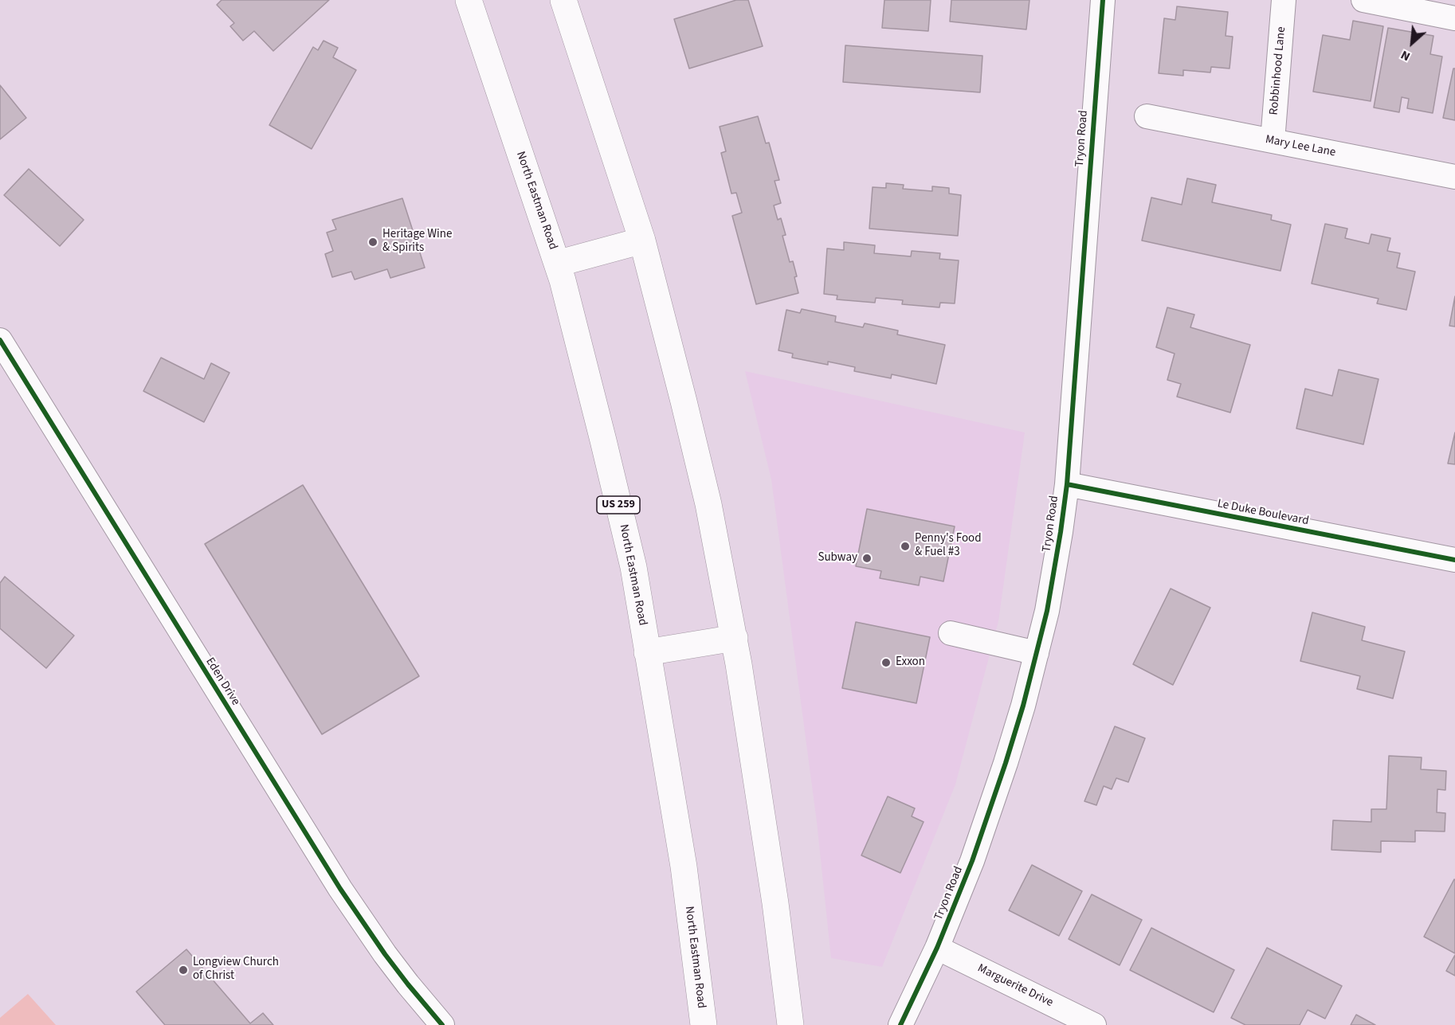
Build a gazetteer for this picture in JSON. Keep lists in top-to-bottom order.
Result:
{
  "streets": {
    "main road": ["North Eastman Road", "US 259"],
    "street": [
      "Robbinhood Lane",
      "Tryon Road",
      "Mary Lee Lane",
      "Le Duke Boulevard",
      "Eden Drive",
      "Marguerite Drive"
    ]
  },
  "crossings": [
    ["Robbinhood Lane", "Mary Lee Lane"],
    ["Tryon Road", "Le Duke Boulevard"],
    ["Tryon Road", "Marguerite Drive"]
  ],
  "places": [
    "Heritage Wine & Spirits",
    "Penny's Food & Fuel #3",
    "Subway",
    "Exxon",
    "Longview Church of Christ"
  ],
  "north": "bottom left"
}
